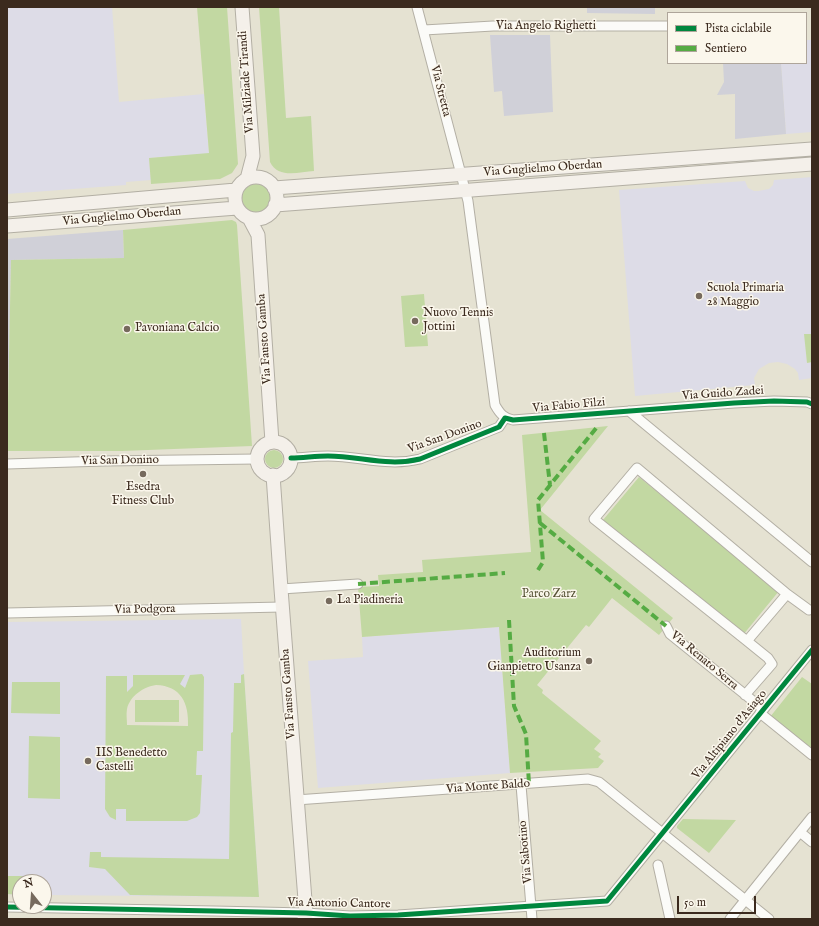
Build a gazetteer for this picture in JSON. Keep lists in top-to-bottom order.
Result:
{
  "streets": {
    "main road": ["Via Milziade Tirandi", "Via Guglielmo Oberdan", "Via Fausto Gamba"],
    "street": [
      "Via Angelo Righetti",
      "Via Stretta",
      "Via Guido Zadei",
      "Via Fabio Filzi",
      "Via San Donino",
      "Via Podgora",
      "Via Renato Serra",
      "Via Altipiano d'Asiago",
      "Via Monte Baldo",
      "Via Sabotino",
      "Via Antonio Cantore"
    ]
  },
  "crossings": [
    ["Via Angelo Righetti", "Via Stretta"],
    ["Via Milziade Tirandi", "Via Guglielmo Oberdan"],
    ["Via Milziade Tirandi", "Via Fausto Gamba"],
    ["Via Stretta", "Via Guglielmo Oberdan"],
    ["Via Guglielmo Oberdan", "Via Fausto Gamba"],
    ["Via Fausto Gamba", "Via San Donino"],
    ["Via Fausto Gamba", "Via Podgora"],
    ["Via Fausto Gamba", "Via Monte Baldo"],
    ["Via Fausto Gamba", "Via Antonio Cantore"],
    ["Via Guido Zadei", "Via Fabio Filzi"],
    ["Via Fabio Filzi", "Via San Donino"],
    ["Via Renato Serra", "Via Altipiano d'Asiago"],
    ["Via Altipiano d'Asiago", "Via Monte Baldo"],
    ["Via Altipiano d'Asiago", "Via Antonio Cantore"],
    ["Via Monte Baldo", "Via Sabotino"],
    ["Via Monte Baldo", "Via Antonio Cantore"],
    ["Via Sabotino", "Via Antonio Cantore"]
  ],
  "parks": ["Parco Zarz"],
  "places": [
    "Scuola Primaria 28 Maggio",
    "Nuovo Tennis Jottini",
    "Pavoniana Calcio",
    "Esedra Fitness Club",
    "La Piadineria",
    "Auditorium Gianpietro Usanza",
    "IIS Benedetto Castelli"
  ],
  "legend": ["Pista ciclabile", "Sentiero"],
  "scale_bar": "50 m",
  "north": "top"
}
